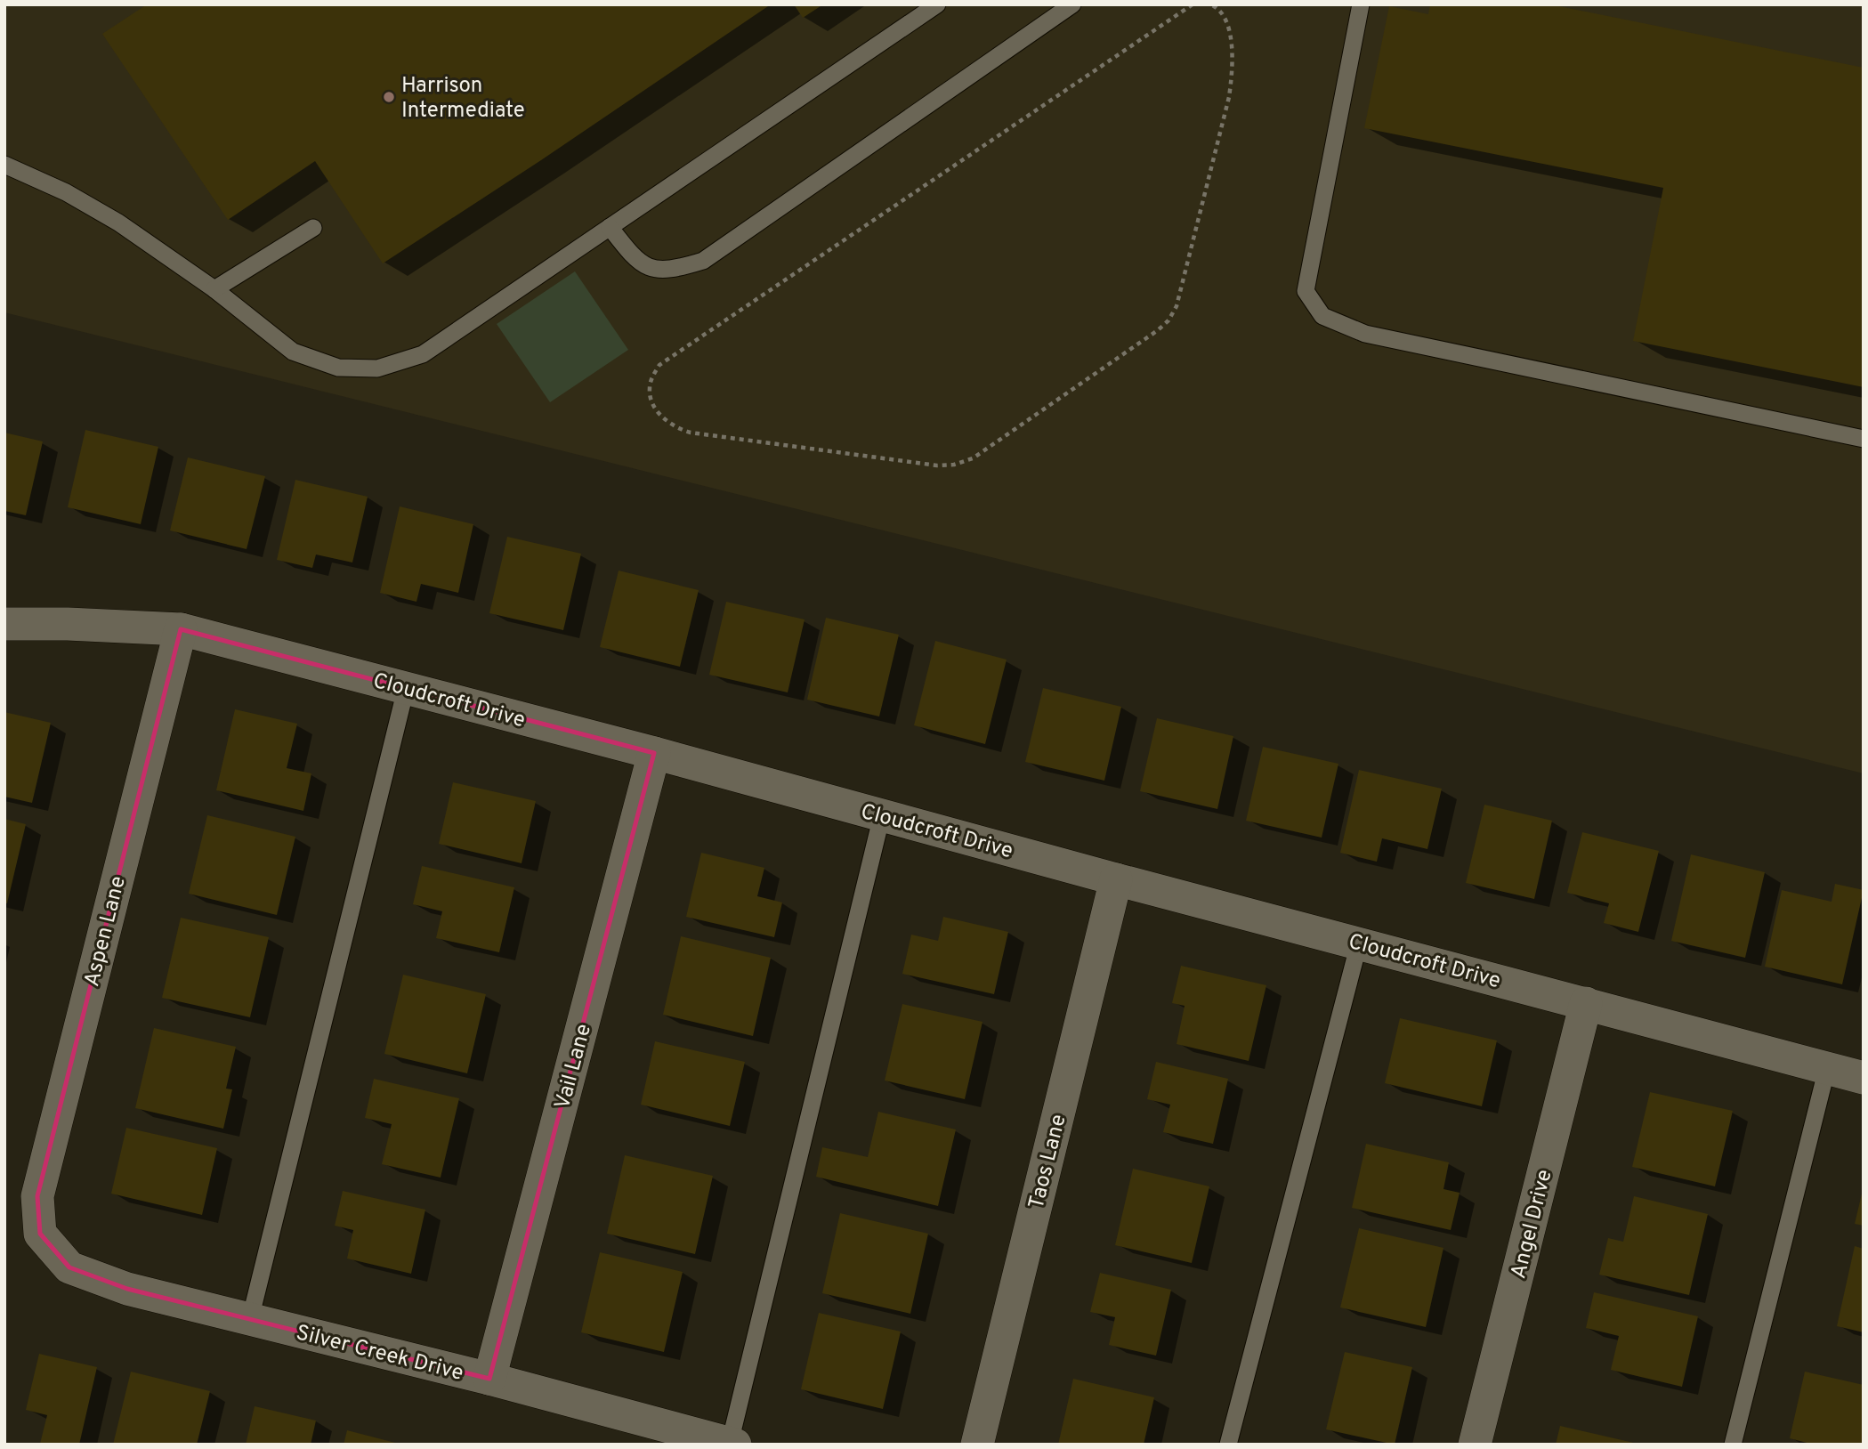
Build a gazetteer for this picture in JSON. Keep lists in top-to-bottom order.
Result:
{
  "streets": {
    "street": [
      "Cloudcroft Drive",
      "Aspen Lane",
      "Vail Lane",
      "Taos Lane",
      "Angel Drive",
      "Silver Creek Drive"
    ]
  },
  "crossings": [
    ["Cloudcroft Drive", "Aspen Lane"],
    ["Cloudcroft Drive", "Vail Lane"],
    ["Cloudcroft Drive", "Taos Lane"],
    ["Cloudcroft Drive", "Angel Drive"],
    ["Aspen Lane", "Silver Creek Drive"],
    ["Vail Lane", "Silver Creek Drive"]
  ],
  "places": ["Harrison Intermediate"]
}
